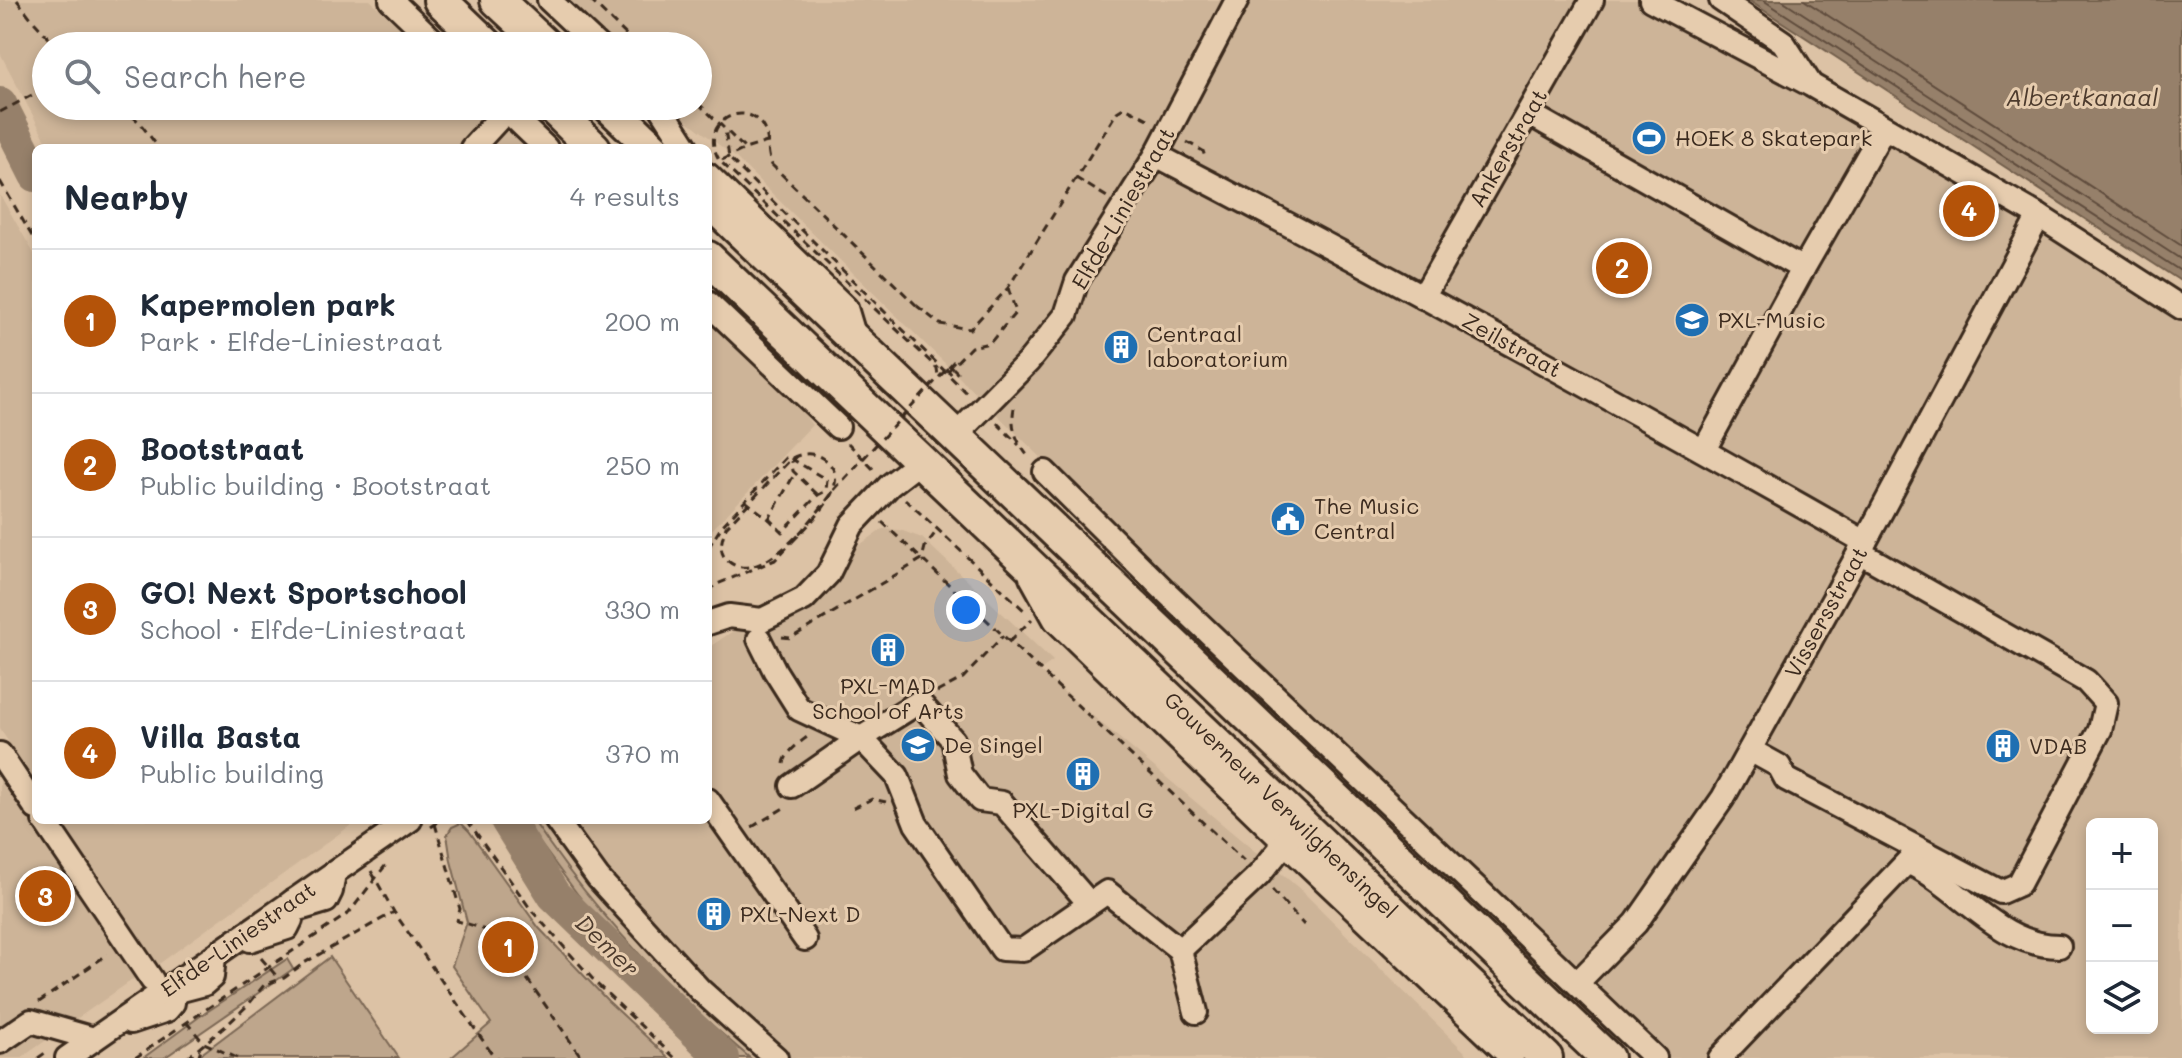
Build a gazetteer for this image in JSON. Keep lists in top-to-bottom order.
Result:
{
  "streets": {
    "highway": ["Gouverneur Verwilghensingel"],
    "street": [
      "Ankerstraat",
      "Elfde-Liniestraat",
      "Zeilstraat",
      "Vissersstraat"
    ]
  },
  "crossings": [
    ["Ankerstraat", "Zeilstraat"],
    ["Elfde-Liniestraat", "Zeilstraat"],
    ["Elfde-Liniestraat", "Gouverneur Verwilghensingel"],
    ["Zeilstraat", "Vissersstraat"],
    ["Vissersstraat", "Gouverneur Verwilghensingel"]
  ],
  "water": ["Albertkanaal", "Demer"],
  "places": {
    "sports": ["HOEK 8 Skatepark"],
    "school or university": ["PXL-Music", "De Singel"],
    "building": [
      "Centraal laboratorium",
      "PXL-MAD School of Arts",
      "VDAB",
      "PXL-Digital G",
      "PXL-Next D"
    ],
    "public building": ["The Music Central"]
  },
  "page": {
    "search": "Search here",
    "heading": ["Nearby", "4 results"],
    "pins": [
      "4",
      "2",
      "3",
      "1"
    ],
    "list": [
      {
        "mark": "1",
        "name": "Kapermolen park",
        "note": "Park · Elfde-Liniestraat",
        "value": "200 m"
      },
      {
        "mark": "2",
        "name": "Bootstraat",
        "note": "Public building · Bootstraat",
        "value": "250 m"
      },
      {
        "mark": "3",
        "name": "GO! Next Sportschool",
        "note": "School · Elfde-Liniestraat",
        "value": "330 m"
      },
      {
        "mark": "4",
        "name": "Villa Basta",
        "note": "Public building",
        "value": "370 m"
      }
    ],
    "map_buttons": ["+", "−"]
  }
}
